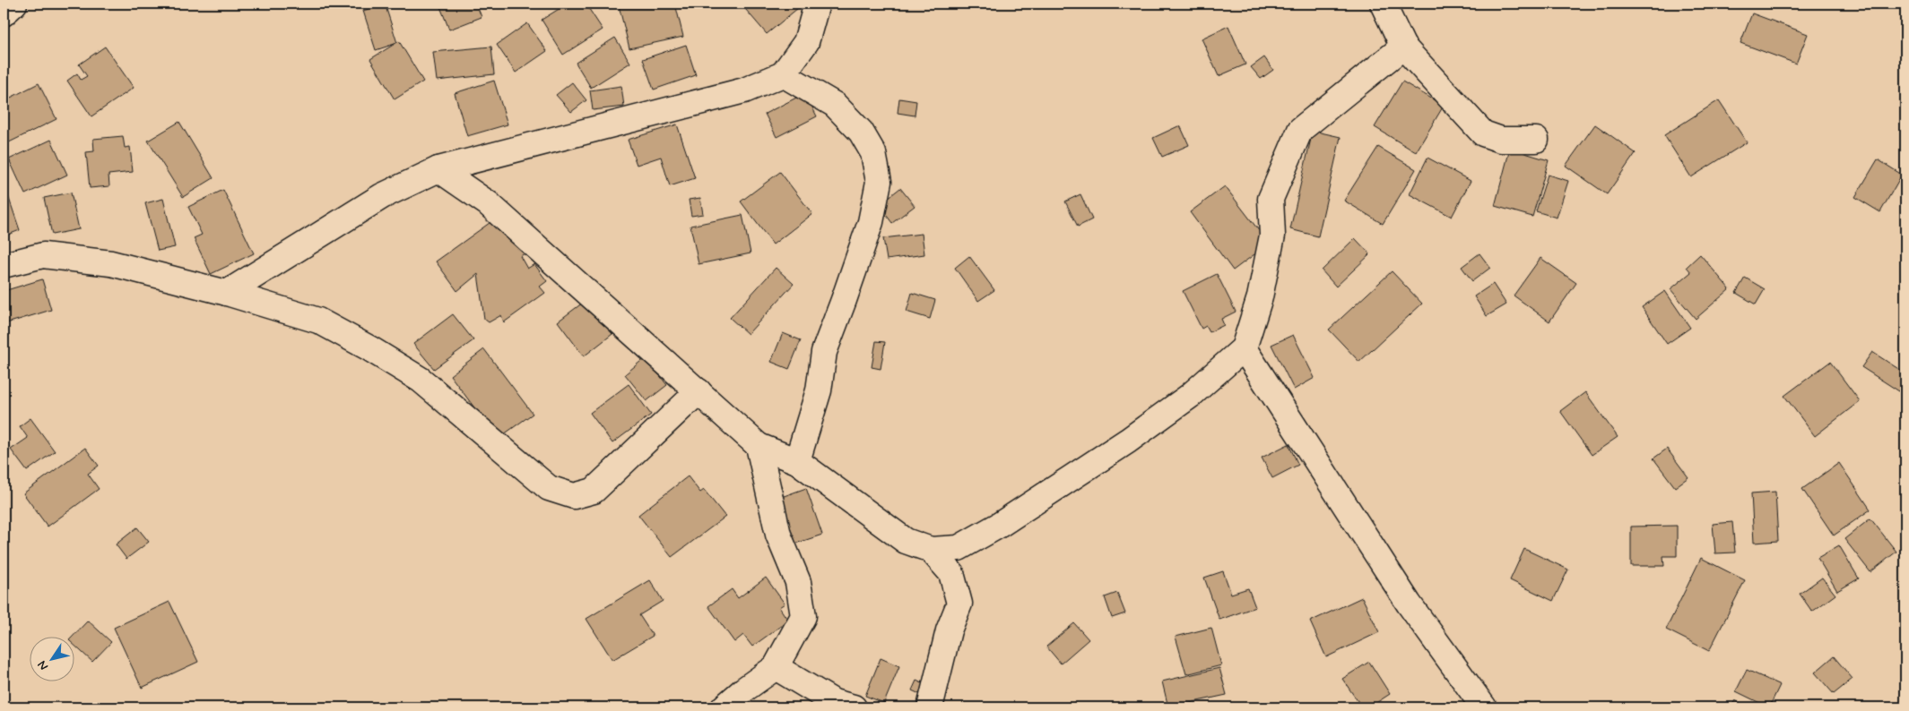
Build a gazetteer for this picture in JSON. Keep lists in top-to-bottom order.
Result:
{
  "north": "bottom left"
}
